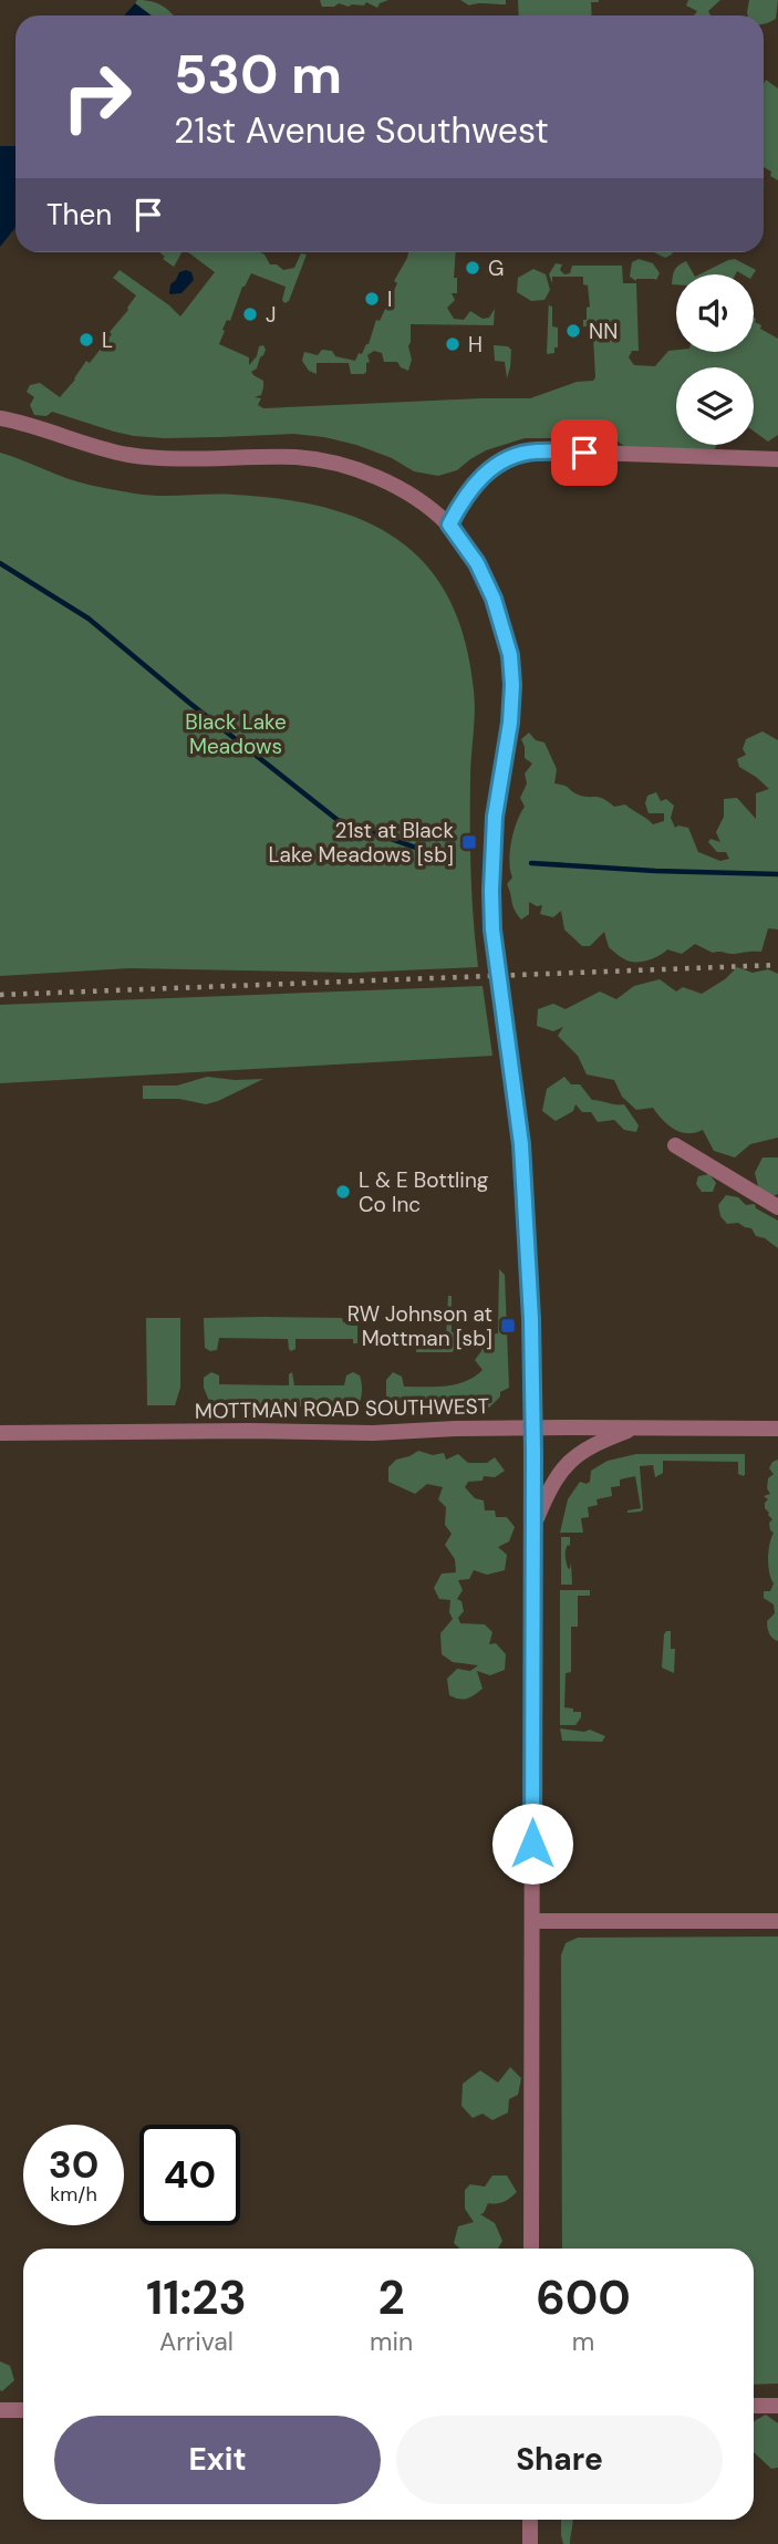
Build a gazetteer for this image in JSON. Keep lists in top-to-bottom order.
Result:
{
  "streets": {
    "street": ["MOTTMAN ROAD SOUTHWEST"]
  },
  "parks": ["Black Lake Meadows"],
  "places": {
    "other": [
      "G",
      "I",
      "J",
      "NN",
      "L",
      "H",
      "L & E Bottling Co Inc"
    ],
    "transit": ["21st at Black Lake Meadows [sb]", "RW Johnson at Mottman [sb]"]
  },
  "page": {
    "turn": ["530 m", "21st Avenue Southwest"],
    "then": "Then",
    "speed": "30 km/h",
    "limit": "40",
    "eta": [
      "11:23",
      "Arrival",
      "2",
      "min",
      "600",
      "m"
    ],
    "buttons": ["Exit", "Share"]
  }
}
